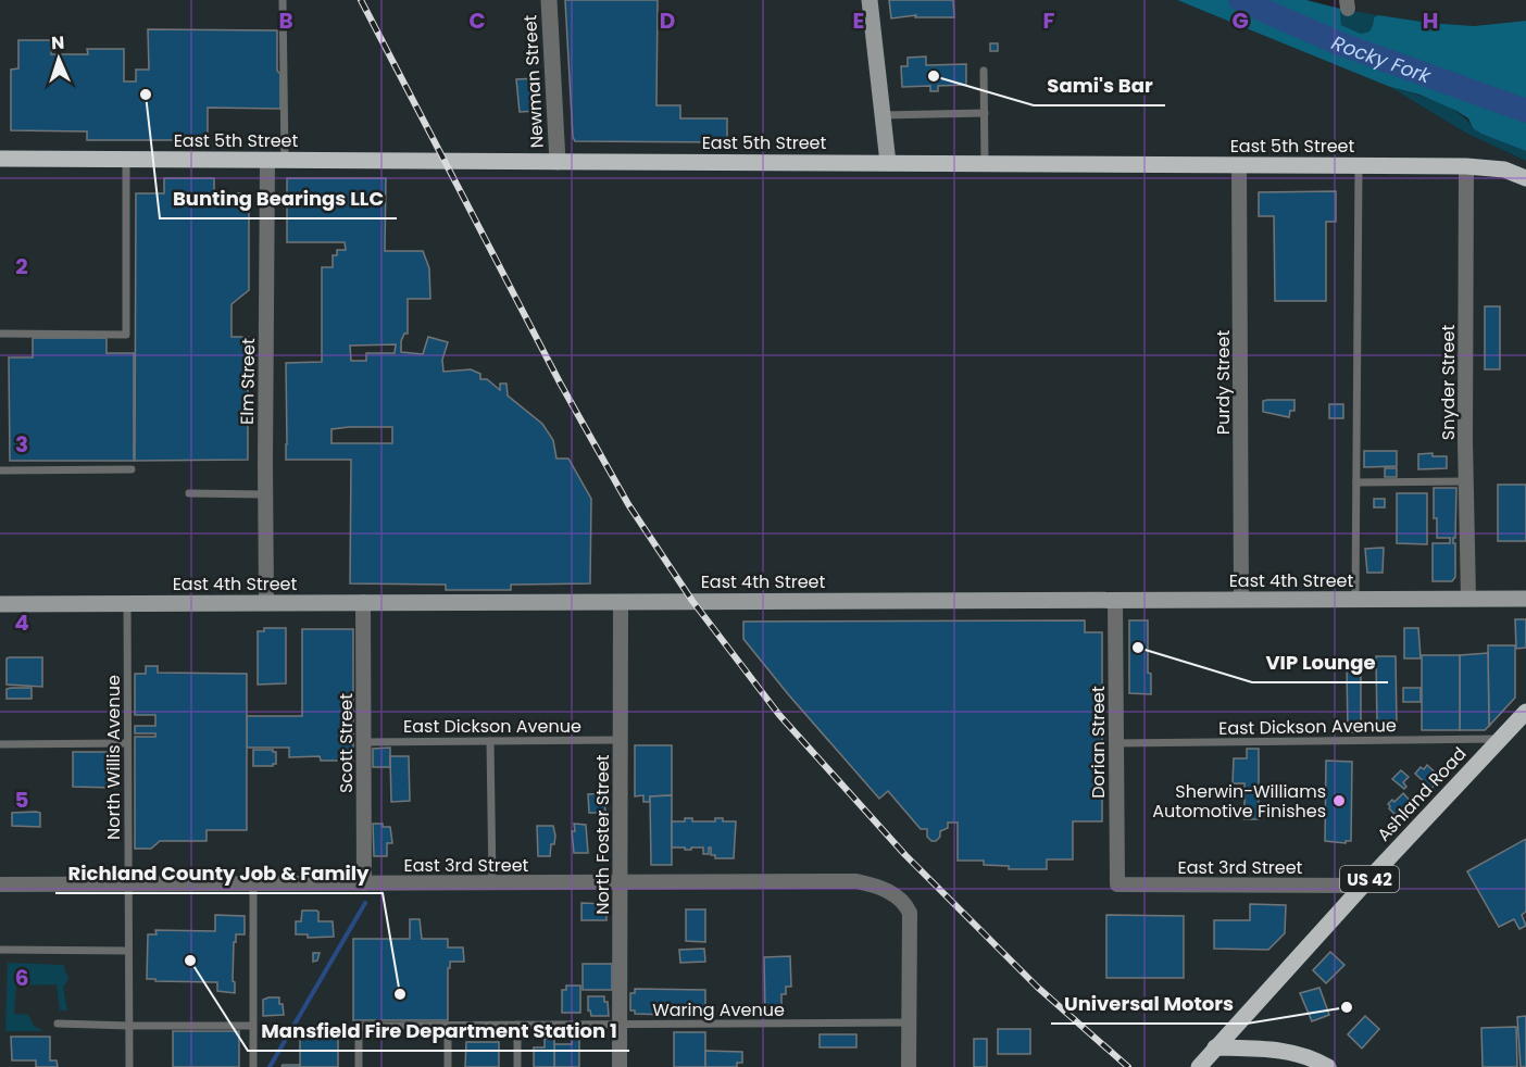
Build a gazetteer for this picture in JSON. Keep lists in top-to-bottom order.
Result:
{
  "streets": {
    "main road": [
      "East 5th Street",
      "East 4th Street",
      "Ashland Road",
      "US 42"
    ],
    "street": [
      "Newman Street",
      "Elm Street",
      "Purdy Street",
      "Snyder Street",
      "Dorian Street",
      "Scott Street",
      "North Foster Street",
      "East 3rd Street"
    ],
    "lane": ["East Dickson Avenue", "North Willis Avenue", "Waring Avenue"]
  },
  "crossings": [
    ["Newman Street", "East 5th Street"],
    ["East 5th Street", "Elm Street"],
    ["East 5th Street", "Purdy Street"],
    ["East 5th Street", "Snyder Street"],
    ["Elm Street", "East 4th Street"],
    ["Purdy Street", "East 4th Street"],
    ["Snyder Street", "East 4th Street"],
    ["East 4th Street", "Dorian Street"],
    ["East 4th Street", "Scott Street"],
    ["East 4th Street", "North Willis Avenue"],
    ["East 4th Street", "North Foster Street"],
    ["East Dickson Avenue", "Dorian Street"],
    ["East Dickson Avenue", "Scott Street"],
    ["East Dickson Avenue", "Ashland Road"],
    ["East Dickson Avenue", "North Foster Street"],
    ["Dorian Street", "East 3rd Street"],
    ["Scott Street", "East 3rd Street"],
    ["North Willis Avenue", "East 3rd Street"],
    ["Ashland Road", "East 3rd Street"],
    ["Ashland Road", "US 42"],
    ["North Foster Street", "East 3rd Street"],
    ["North Foster Street", "Waring Avenue"],
    ["East 3rd Street", "Waring Avenue"]
  ],
  "water": ["Rocky Fork"],
  "places": [
    "Sami's Bar",
    "Bunting Bearings LLC",
    "VIP Lounge",
    "Sherwin-Williams Automotive Finishes",
    "Mansfield Fire Department Station 1",
    "Richland County Job & Family",
    "Universal Motors"
  ],
  "north": "top",
  "grid": {
    "columns": [
      "B",
      "C",
      "D",
      "E",
      "F",
      "G",
      "H"
    ],
    "rows": [
      "2",
      "3",
      "4",
      "5",
      "6"
    ]
  }
}
